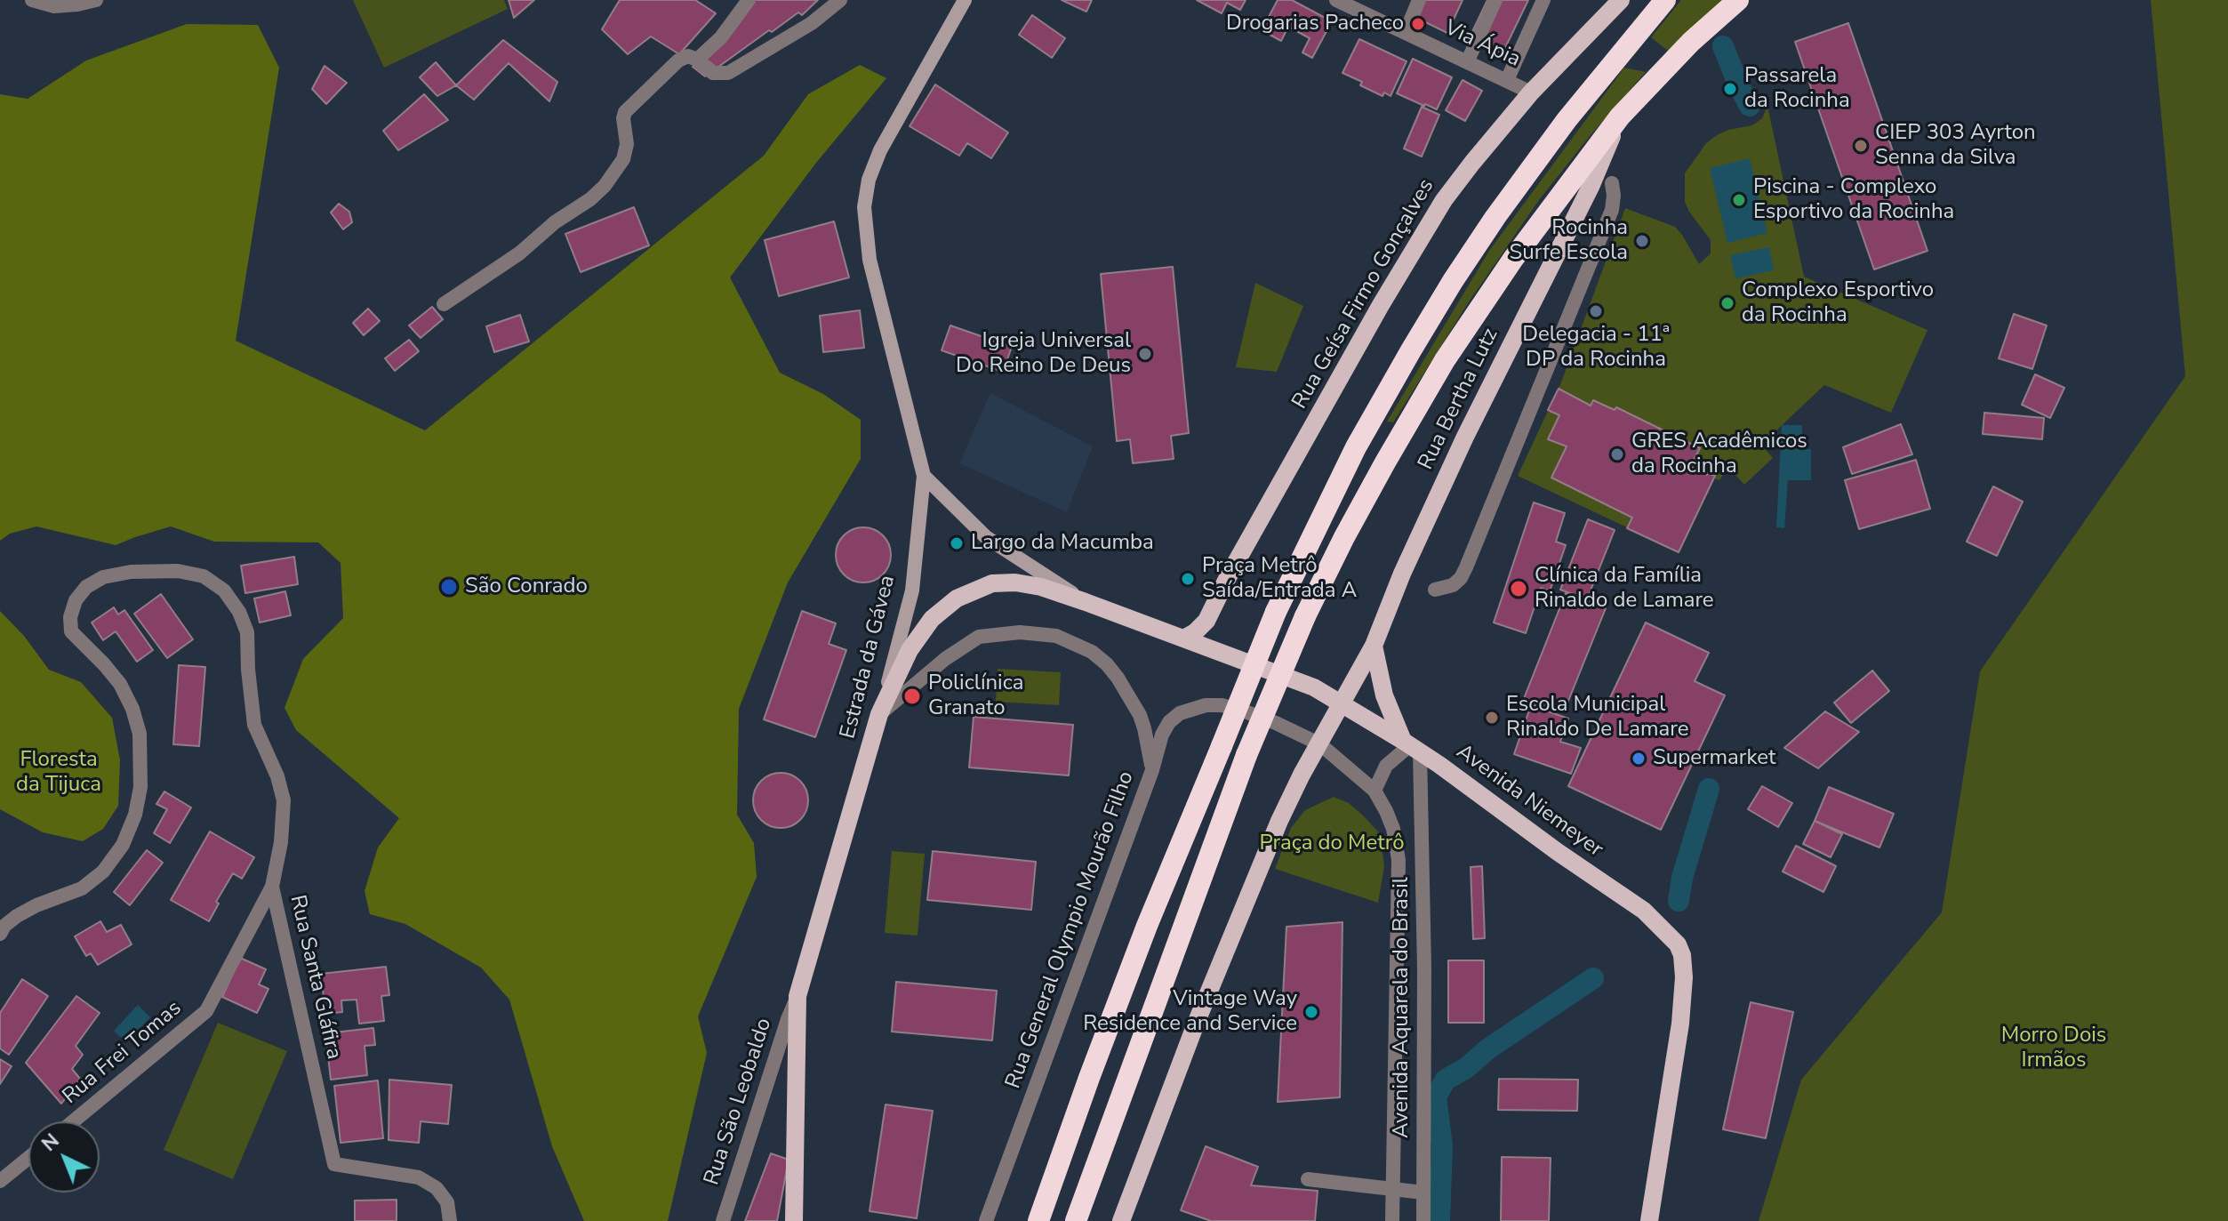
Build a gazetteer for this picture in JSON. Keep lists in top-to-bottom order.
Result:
{
  "streets": {
    "main road": [
      "Rua Geísa Firmo Gonçalves",
      "Rua Bertha Lutz",
      "Estrada da Gávea",
      "Avenida Niemeyer"
    ],
    "street": [
      "Via Ápia",
      "Rua General Olympio Mourão Filho",
      "Rua Santa Gláfira",
      "Avenida Aquarela do Brasil",
      "Rua Frei Tomas",
      "Rua São Leobaldo"
    ]
  },
  "crossings": [
    ["Via Ápia", "Rua Geísa Firmo Gonçalves"],
    ["Rua Geísa Firmo Gonçalves", "Avenida Niemeyer"],
    ["Rua Bertha Lutz", "Avenida Niemeyer"],
    ["Estrada da Gávea", "Avenida Niemeyer"],
    ["Estrada da Gávea", "Rua General Olympio Mourão Filho"],
    ["Estrada da Gávea", "Rua São Leobaldo"],
    ["Avenida Niemeyer", "Rua General Olympio Mourão Filho"],
    ["Avenida Niemeyer", "Avenida Aquarela do Brasil"],
    ["Rua General Olympio Mourão Filho", "Avenida Aquarela do Brasil"],
    ["Rua Santa Gláfira", "Rua Frei Tomas"]
  ],
  "parks": ["Floresta da Tijuca", "Praça do Metrô", "Morro Dois Irmãos"],
  "places": [
    "Drogarias Pacheco",
    "Passarela da Rocinha",
    "CIEP 303 Ayrton Senna da Silva",
    "Piscina - Complexo Esportivo da Rocinha",
    "Rocinha Surfe Escola",
    "Complexo Esportivo da Rocinha",
    "Delegacia - 11ª DP da Rocinha",
    "Igreja Universal Do Reino De Deus",
    "GRES Acadêmicos da Rocinha",
    "Largo da Macumba",
    "Praça Metrô Saída/Entrada A",
    "São Conrado",
    "Clínica da Família Rinaldo de Lamare",
    "Policlínica Granato",
    "Escola Municipal Rinaldo De Lamare",
    "Supermarket",
    "Vintage Way Residence and Service"
  ],
  "north": "top left"
}
